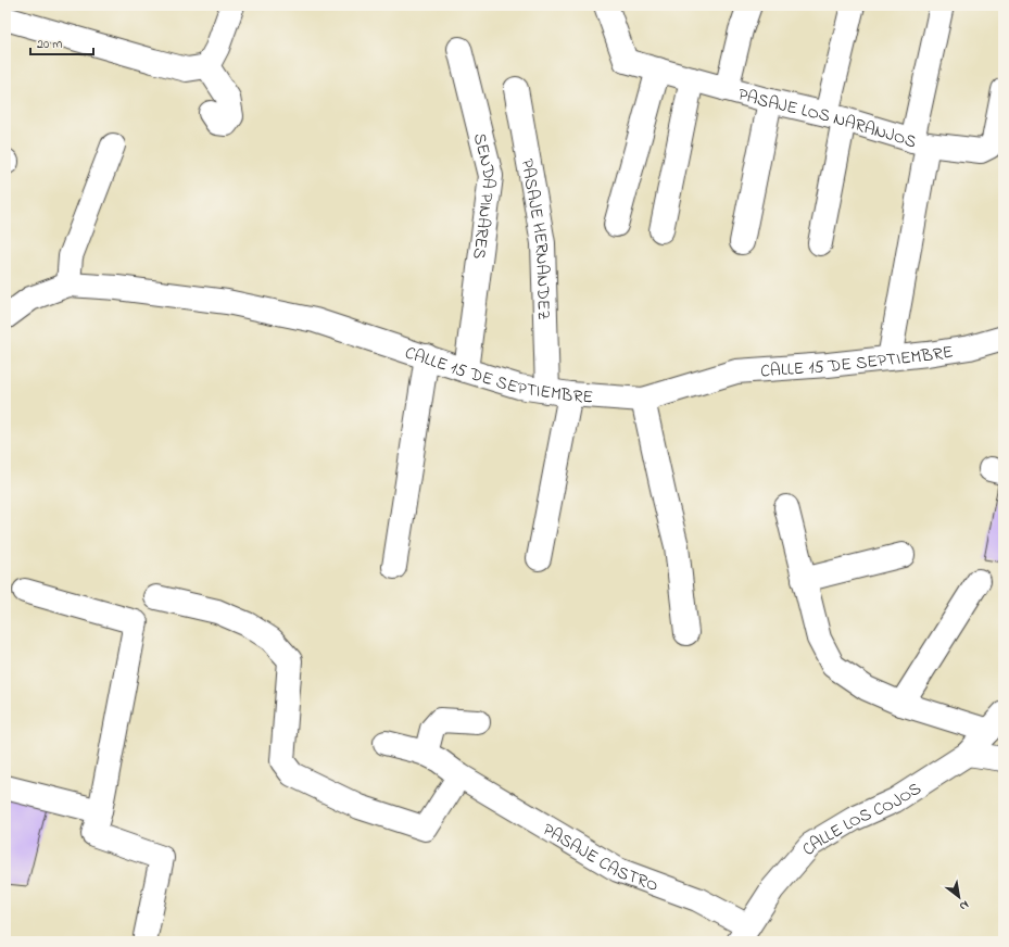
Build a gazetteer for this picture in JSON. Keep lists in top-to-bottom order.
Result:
{
  "streets": {
    "street": [
      "PASAJE LOS NARANJOS",
      "SENDA PINARES",
      "PASAJE HERNANDEZ",
      "CALLE 15 DE SEPTIEMBRE",
      "CALLE LOS COJOS",
      "PASAJE CASTRO"
    ]
  },
  "crossings": [
    ["PASAJE LOS NARANJOS", "CALLE 15 DE SEPTIEMBRE"],
    ["SENDA PINARES", "CALLE 15 DE SEPTIEMBRE"],
    ["PASAJE HERNANDEZ", "CALLE 15 DE SEPTIEMBRE"],
    ["CALLE LOS COJOS", "PASAJE CASTRO"]
  ],
  "scale_bar": "20 m",
  "north": "bottom right"
}
